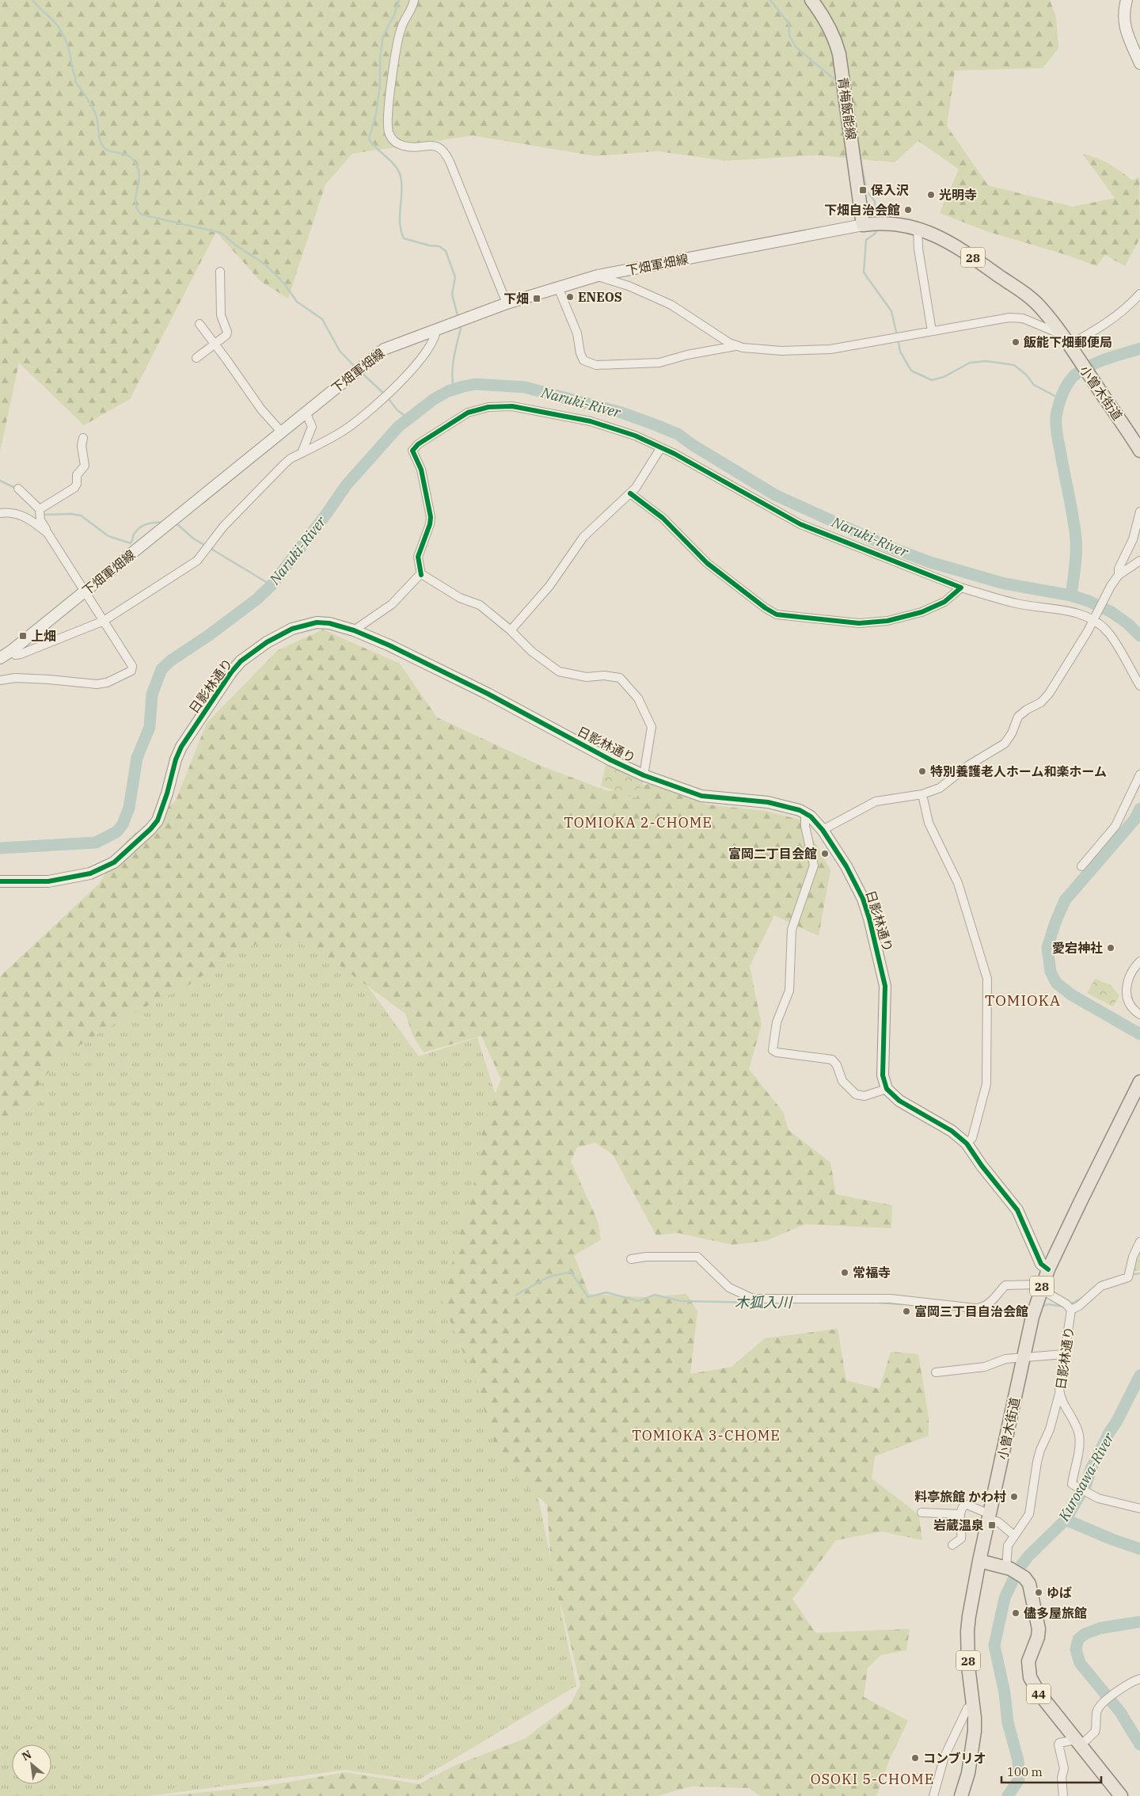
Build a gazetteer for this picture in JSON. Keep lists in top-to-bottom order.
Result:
{
  "streets": {
    "main road": [
      "青梅飯能線",
      "28",
      "小曽木街道",
      "44"
    ],
    "street": ["下畑軍畑線", "日影林通り"]
  },
  "crossings": [
    ["青梅飯能線", "下畑軍畑線"],
    ["青梅飯能線", "小曽木街道"],
    ["下畑軍畑線", "小曽木街道"],
    ["小曽木街道", "日影林通り"]
  ],
  "districts": [
    "TOMIOKA 2-CHOME",
    "TOMIOKA",
    "TOMIOKA 3-CHOME",
    "OSOKI 5-CHOME"
  ],
  "water": ["Naruki-River", "木狐入川", "Kurosawa-River"],
  "places": {
    "transit": [
      "保入沢",
      "下畑",
      "上畑",
      "岩蔵温泉"
    ],
    "other": [
      "光明寺",
      "下畑自治会館",
      "ENEOS",
      "飯能下畑郵便局",
      "特別養護老人ホーム和楽ホーム",
      "富岡二丁目会館",
      "愛宕神社",
      "常福寺",
      "富岡三丁目自治会館",
      "料亭旅館 かわ村",
      "ゆば",
      "儘多屋旅館",
      "コンブリオ"
    ]
  },
  "scale_bar": "100 m",
  "north": "top left"
}
